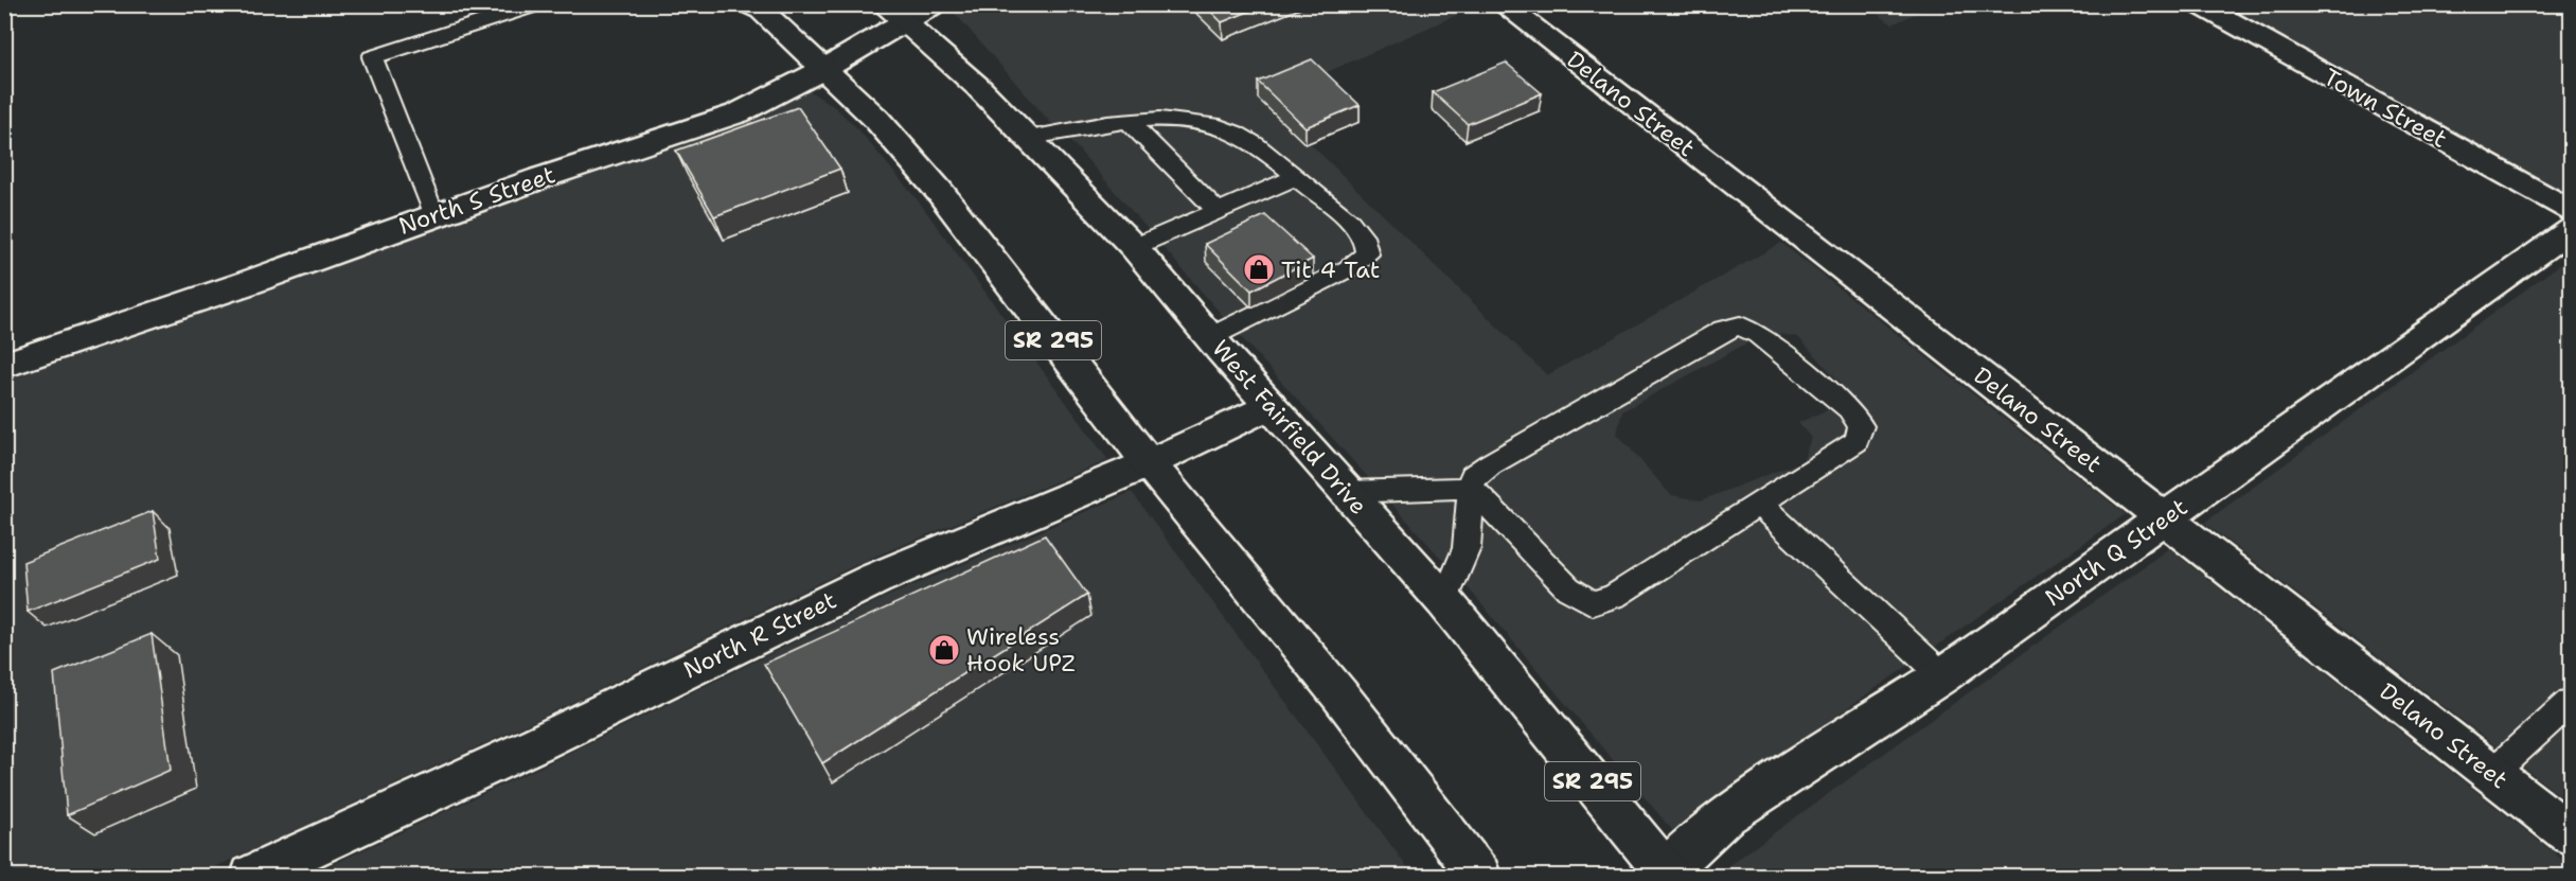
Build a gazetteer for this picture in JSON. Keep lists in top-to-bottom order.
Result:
{
  "streets": {
    "street": [
      "Delano Street",
      "Town Street",
      "North S Street",
      "SR 295",
      "West Fairfield Drive",
      "North Q Street",
      "North R Street"
    ]
  },
  "crossings": [
    ["Delano Street", "North Q Street"],
    ["North S Street", "SR 295"],
    ["North S Street", "West Fairfield Drive"],
    ["SR 295", "North R Street"],
    ["West Fairfield Drive", "North Q Street"],
    ["West Fairfield Drive", "North R Street"]
  ],
  "places": {
    "shop": ["Tit 4 Tat", "Wireless Hook UPZ"]
  }
}
